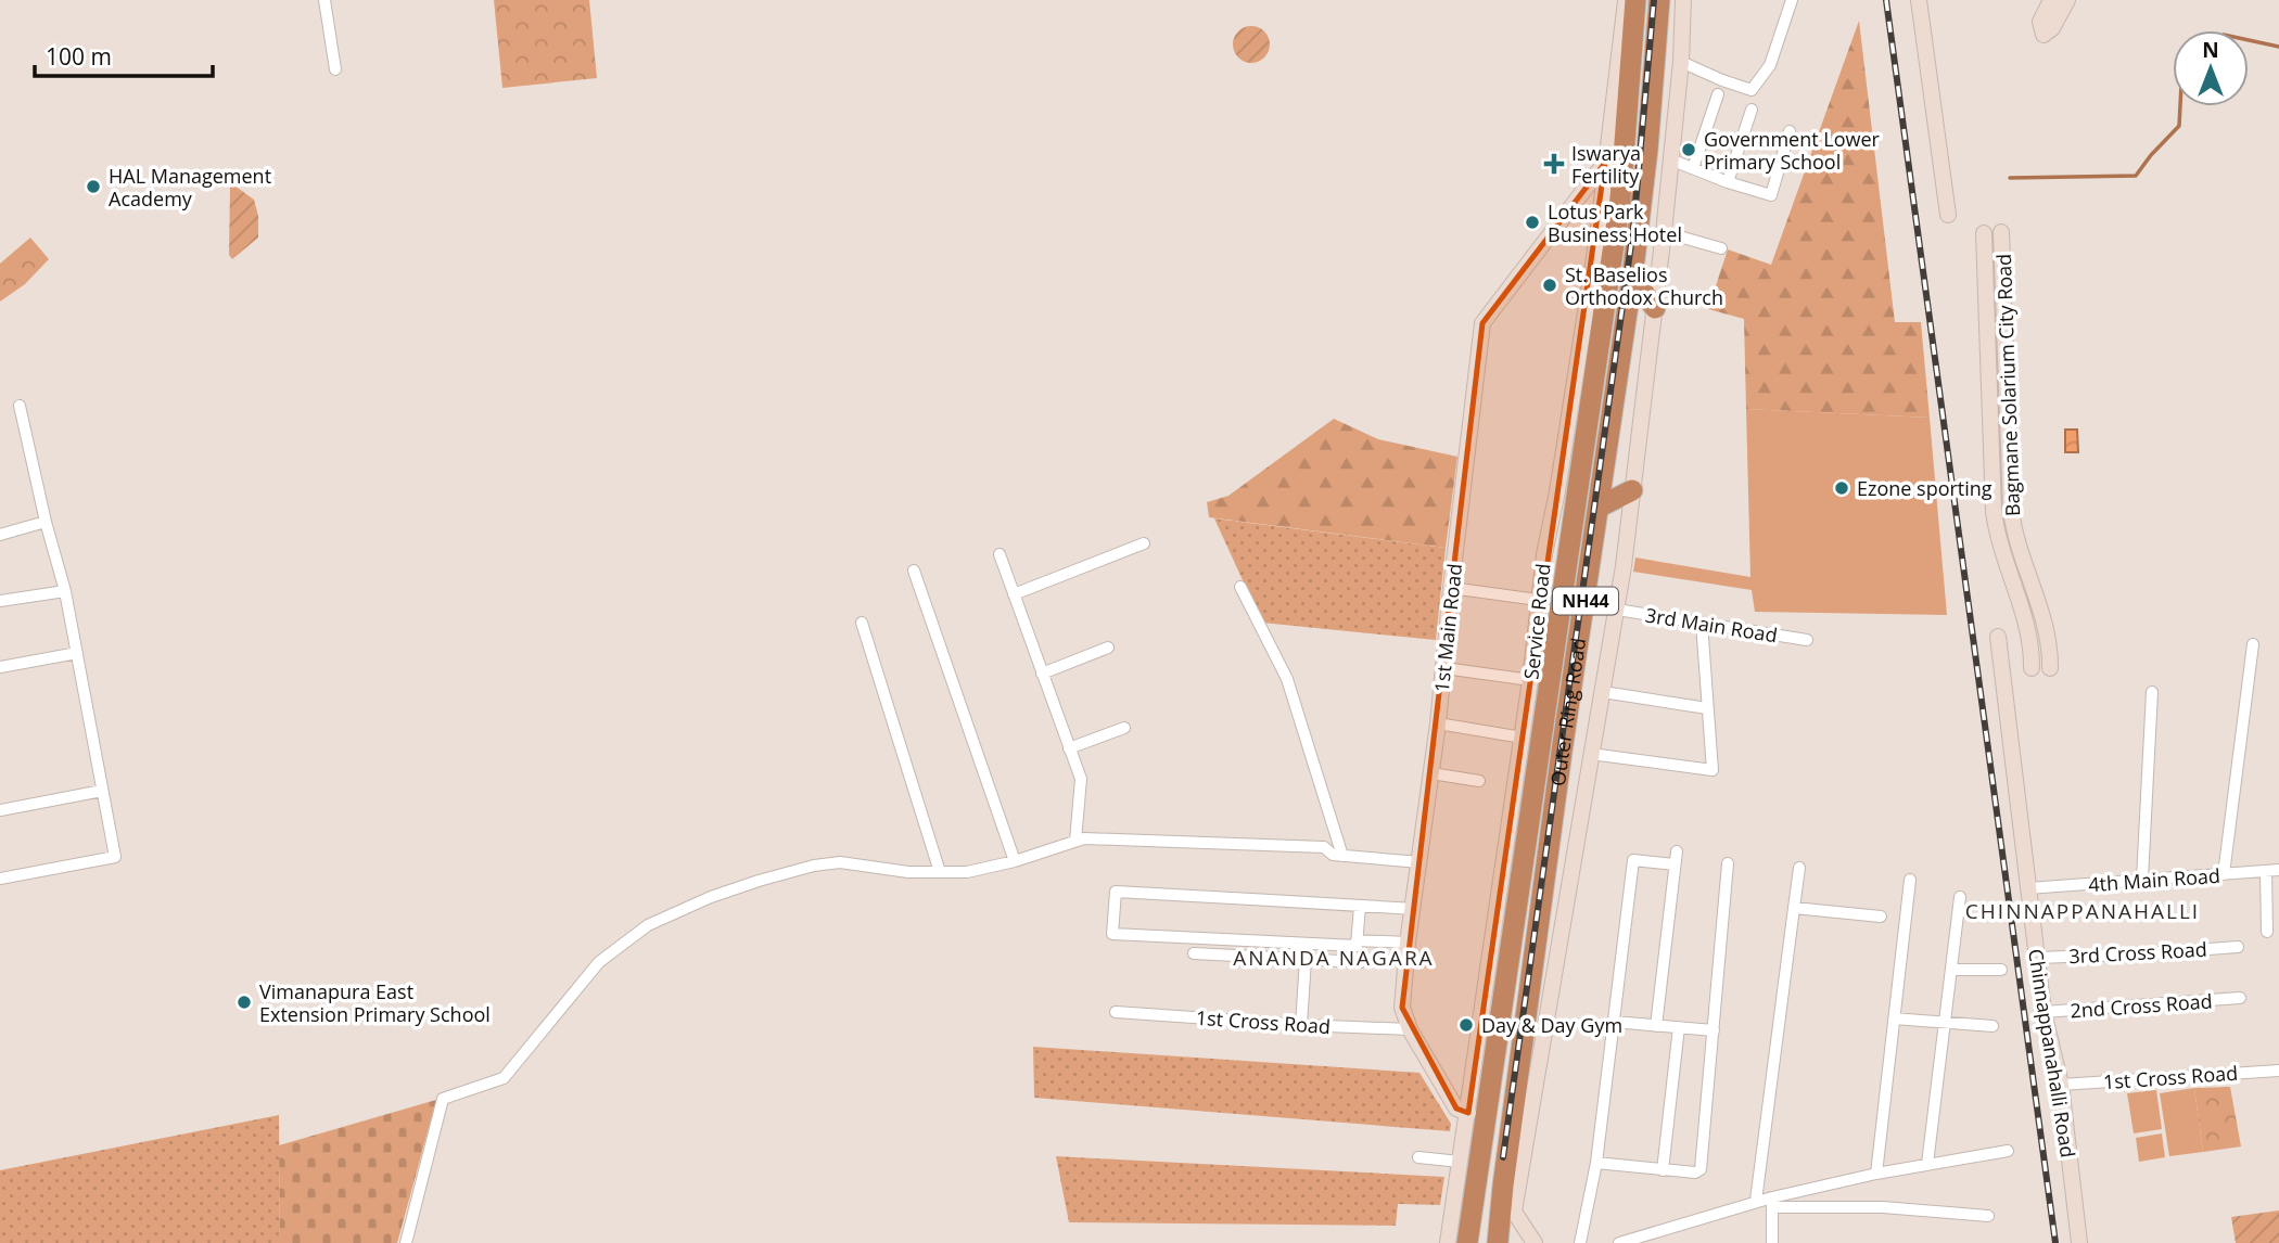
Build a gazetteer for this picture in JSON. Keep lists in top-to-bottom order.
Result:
{
  "streets": {
    "highway": ["NH44", "Outer Ring Road"],
    "street": [
      "Bagmane Solarium City Road",
      "Service Road",
      "3rd Main Road",
      "1st Main Road",
      "4th Main Road",
      "3rd Cross Road",
      "2nd Cross Road",
      "1st Cross Road",
      "Chinnappanahalli Road"
    ]
  },
  "crossings": [
    ["NH44", "Service Road"],
    ["NH44", "1st Main Road"],
    ["NH44", "Outer Ring Road"],
    ["Service Road", "1st Main Road"],
    ["Service Road", "Outer Ring Road"],
    ["1st Main Road", "Outer Ring Road"],
    ["1st Main Road", "1st Cross Road"],
    ["4th Main Road", "Chinnappanahalli Road"],
    ["3rd Cross Road", "Chinnappanahalli Road"],
    ["2nd Cross Road", "Chinnappanahalli Road"],
    ["1st Cross Road", "Chinnappanahalli Road"]
  ],
  "districts": ["CHINNAPPANAHALLI", "ANANDA NAGARA"],
  "places": {
    "other": [
      "Government Lower Primary School",
      "HAL Management Academy",
      "Lotus Park Business Hotel",
      "St. Baselios Orthodox Church",
      "Ezone sporting",
      "Vimanapura East Extension Primary School",
      "Day & Day Gym"
    ],
    "health": ["Iswarya Fertility"]
  },
  "scale_bar": "100 m",
  "north": "top"
}
